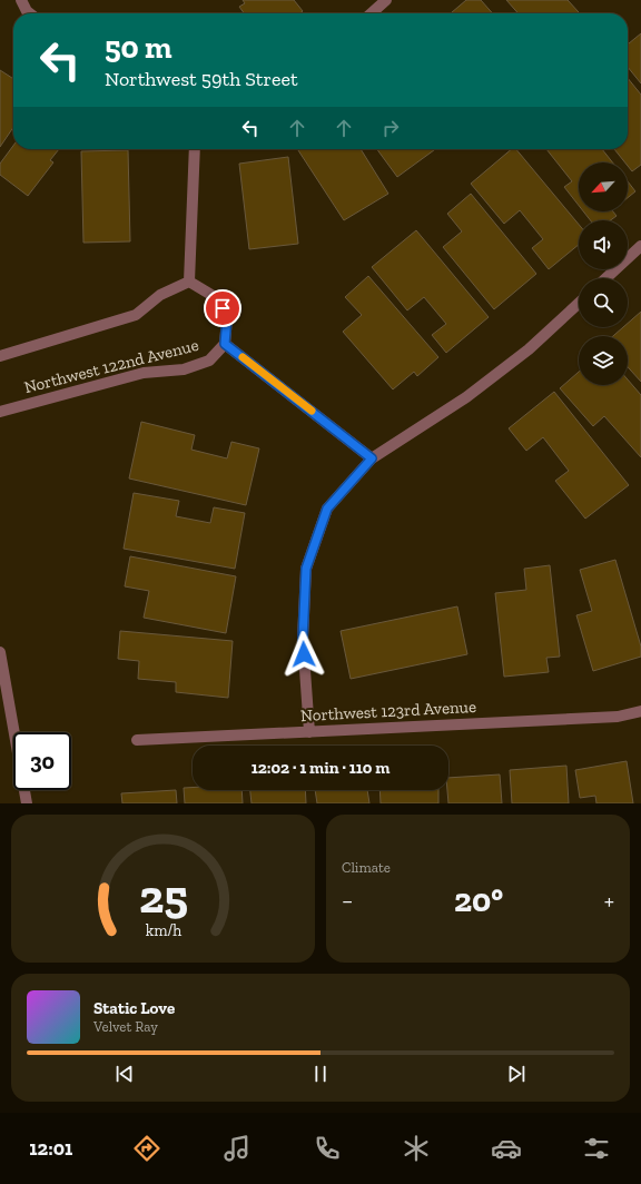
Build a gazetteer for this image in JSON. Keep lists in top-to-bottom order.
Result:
{
  "streets": {
    "street": ["Northwest 122nd Avenue", "Northwest 123rd Avenue"]
  },
  "north": "bottom left",
  "page": {
    "turn": ["50 m", "Northwest 59th Street"],
    "limit": "30",
    "trip": "12:02 · 1 min · 110 m",
    "tile": "Climate",
    "heat": ["−", "20°", "+"],
    "song": ["Static Love", "Velvet Ray"],
    "tabs": "12:01",
    "gauge": ["25", "km/h"]
  }
}
